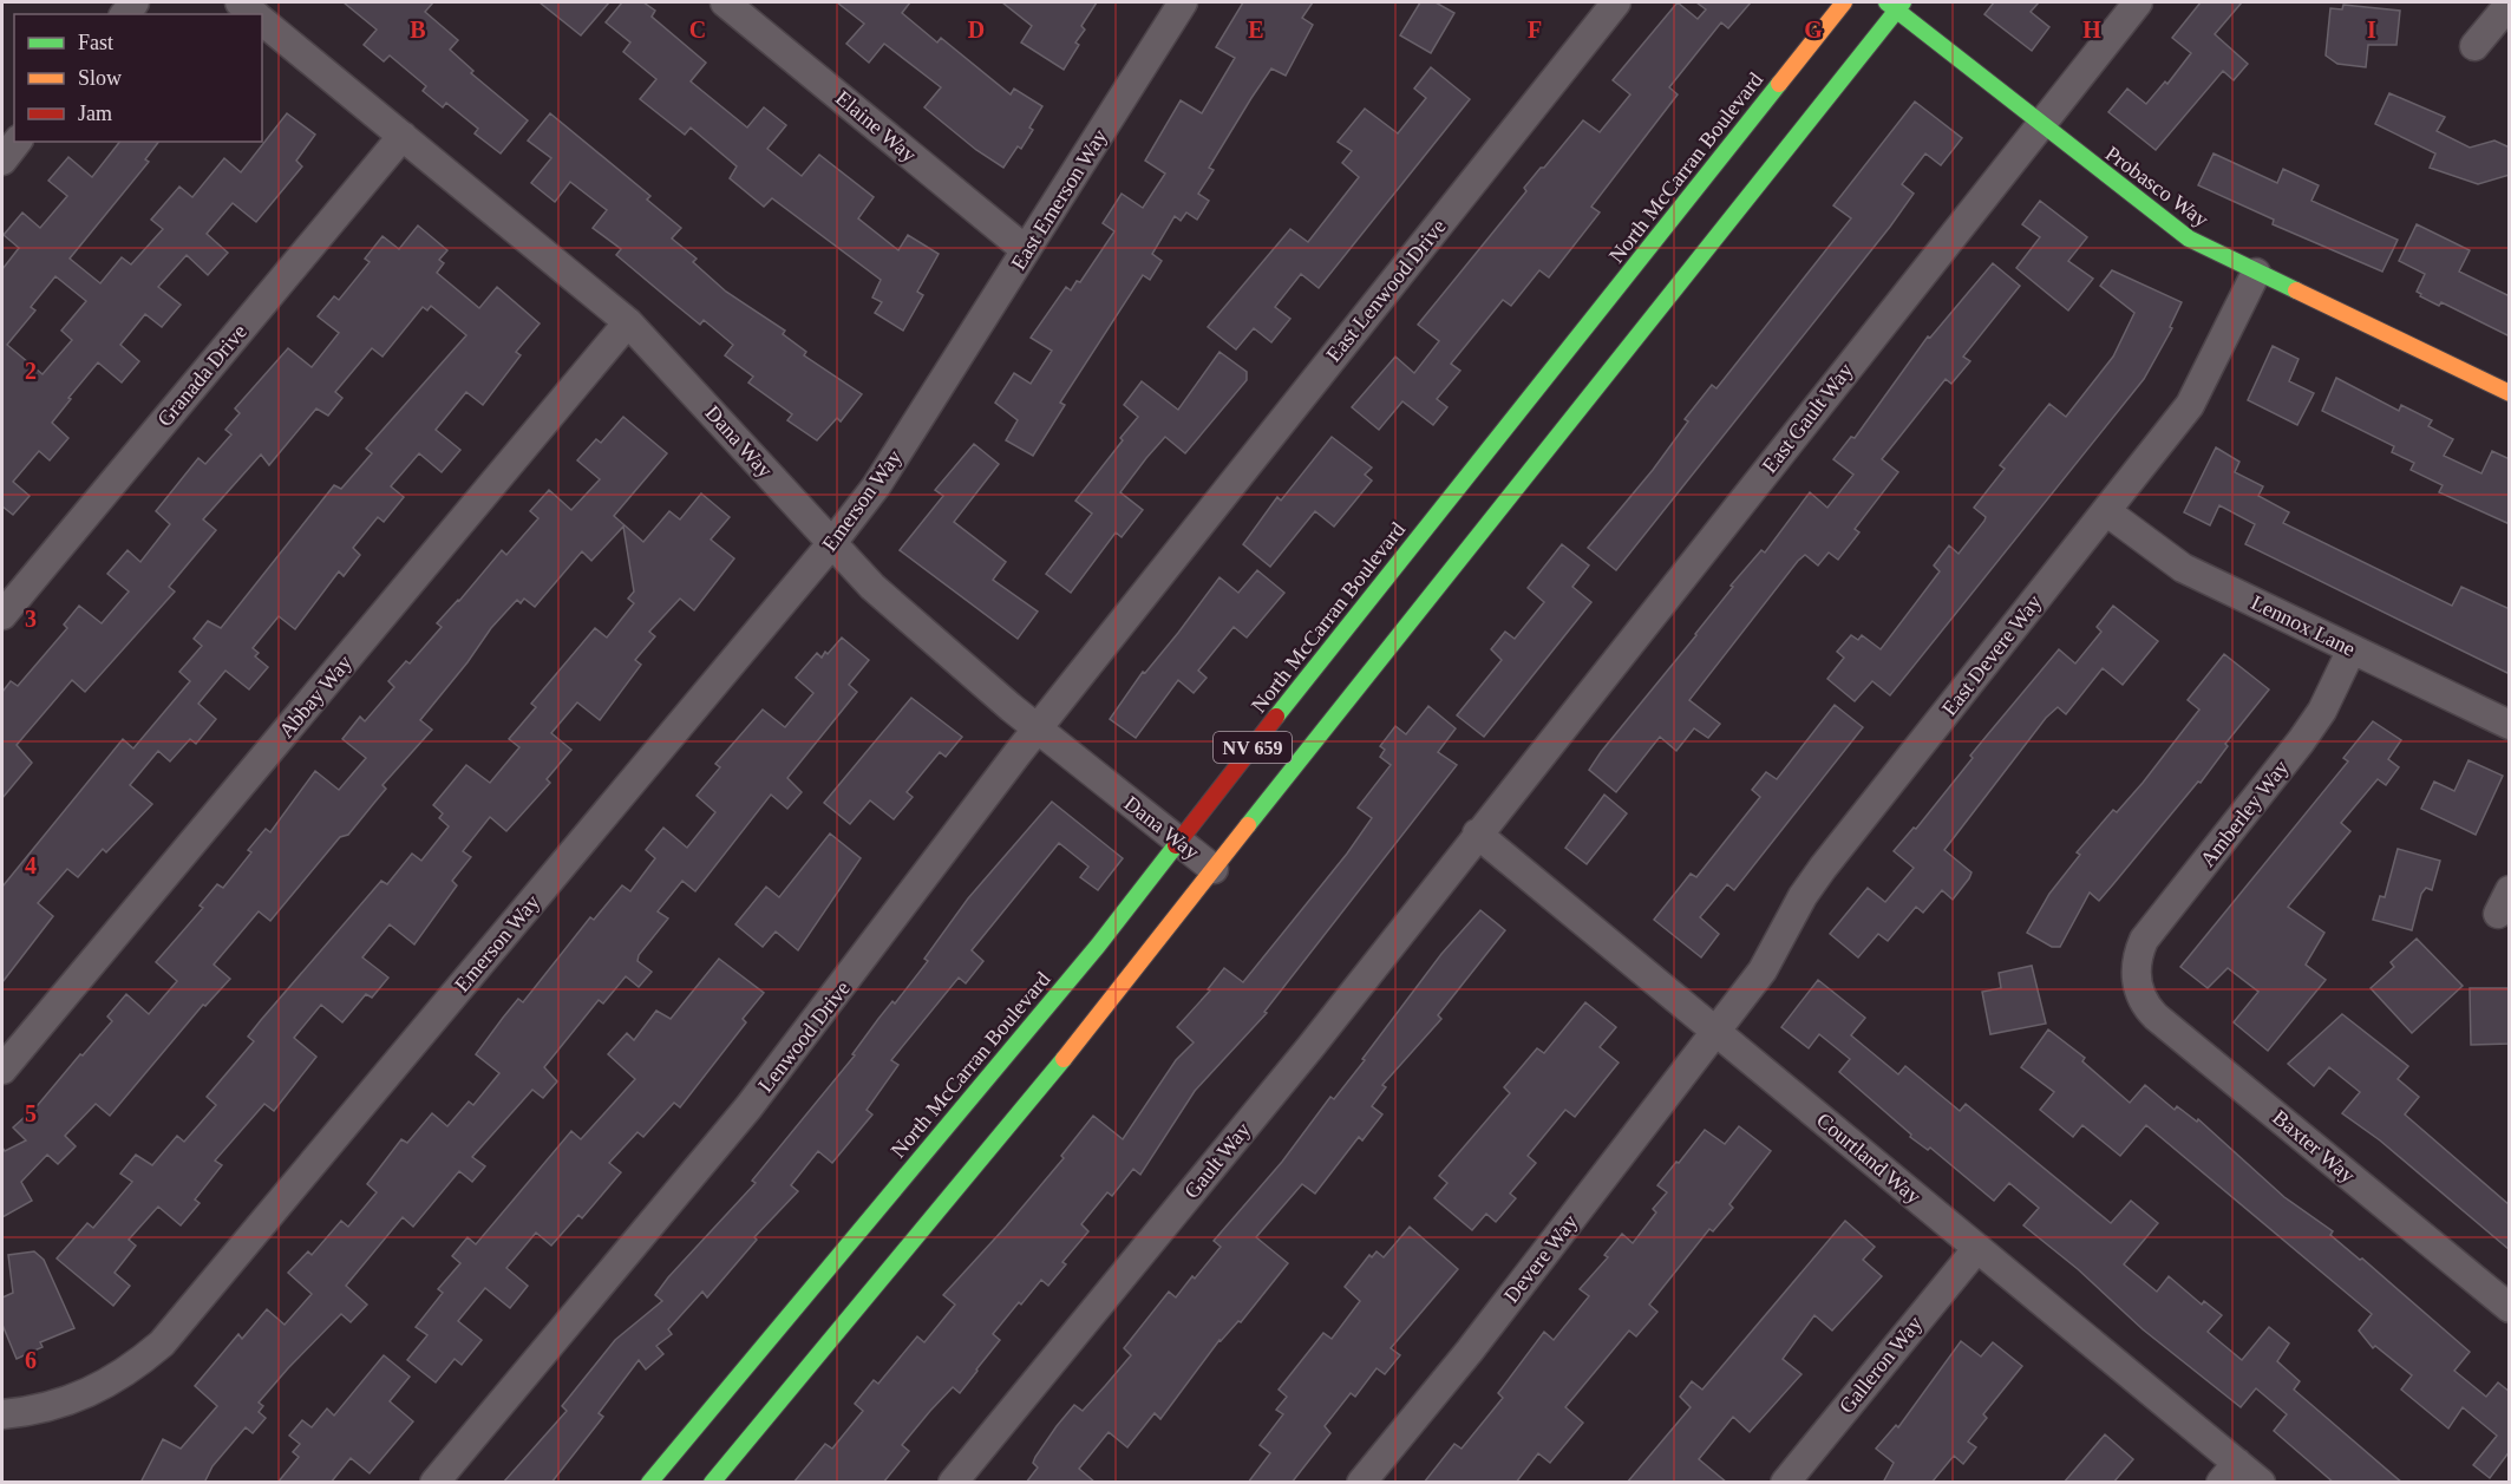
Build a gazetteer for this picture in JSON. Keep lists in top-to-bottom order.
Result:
{
  "streets": {
    "main road": ["North McCarran Boulevard", "Probasco Way", "NV 659"],
    "street": [
      "Elaine Way",
      "East Emerson Way",
      "East Lenwood Drive",
      "Granada Drive",
      "East Gault Way",
      "Dana Way",
      "Emerson Way",
      "Lennox Lane",
      "East Devere Way",
      "Abbay Way",
      "Amberley Way",
      "Lenwood Drive",
      "Baxter Way",
      "Courtland Way",
      "Gault Way",
      "Devere Way",
      "Galleron Way"
    ]
  },
  "crossings": [
    ["Elaine Way", "East Emerson Way"],
    ["North McCarran Boulevard", "Dana Way"],
    ["Probasco Way", "East Gault Way"],
    ["Probasco Way", "East Devere Way"],
    ["Probasco Way", "NV 659"],
    ["East Emerson Way", "Emerson Way"],
    ["East Lenwood Drive", "Lenwood Drive"],
    ["Granada Drive", "Dana Way"],
    ["East Gault Way", "Courtland Way"],
    ["East Gault Way", "Gault Way"],
    ["Dana Way", "Emerson Way"],
    ["Dana Way", "Abbay Way"],
    ["Dana Way", "NV 659"],
    ["Dana Way", "Lenwood Drive"],
    ["Lennox Lane", "East Devere Way"],
    ["Lennox Lane", "Amberley Way"],
    ["East Devere Way", "Courtland Way"],
    ["East Devere Way", "Devere Way"],
    ["Amberley Way", "Baxter Way"],
    ["Courtland Way", "Gault Way"],
    ["Courtland Way", "Devere Way"],
    ["Courtland Way", "Galleron Way"]
  ],
  "legend": ["Fast", "Slow", "Jam"],
  "grid": {
    "columns": [
      "B",
      "C",
      "D",
      "E",
      "F",
      "G",
      "H",
      "I"
    ],
    "rows": [
      "2",
      "3",
      "4",
      "5",
      "6"
    ]
  }
}
